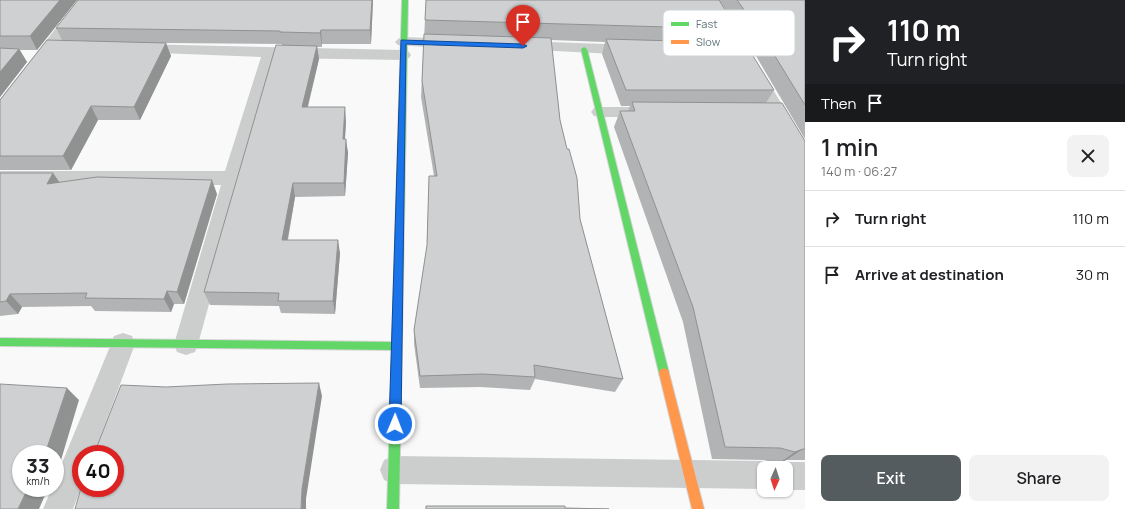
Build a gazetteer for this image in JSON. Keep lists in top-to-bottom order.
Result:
{
  "legend": ["Fast", "Slow"],
  "north": "bottom",
  "page": {
    "turn": ["110 m", "Turn right"],
    "then": "Then",
    "heading": ["1 min", "140 m · 06:27"],
    "list": [
      {
        "name": "Turn right",
        "value": "110 m"
      },
      {
        "name": "Arrive at destination",
        "value": "30 m"
      }
    ],
    "speed": "33 km/h",
    "limit": "40",
    "buttons": ["Exit", "Share"]
  }
}
